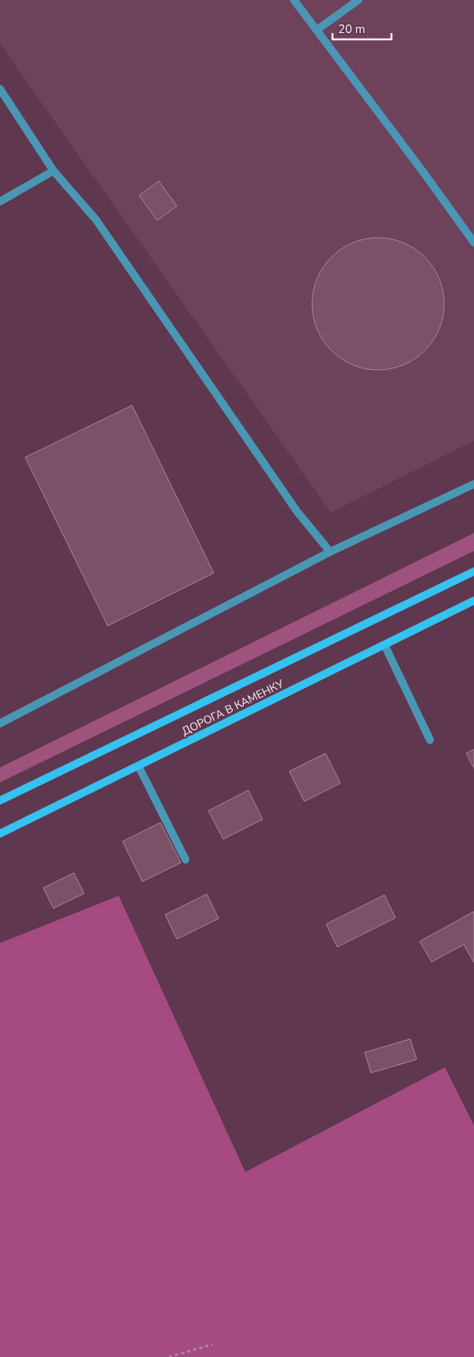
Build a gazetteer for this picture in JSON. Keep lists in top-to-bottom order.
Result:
{
  "streets": {
    "main road": ["ДОРОГА В КАМЕНКУ"]
  },
  "scale_bar": "20 m"
}
